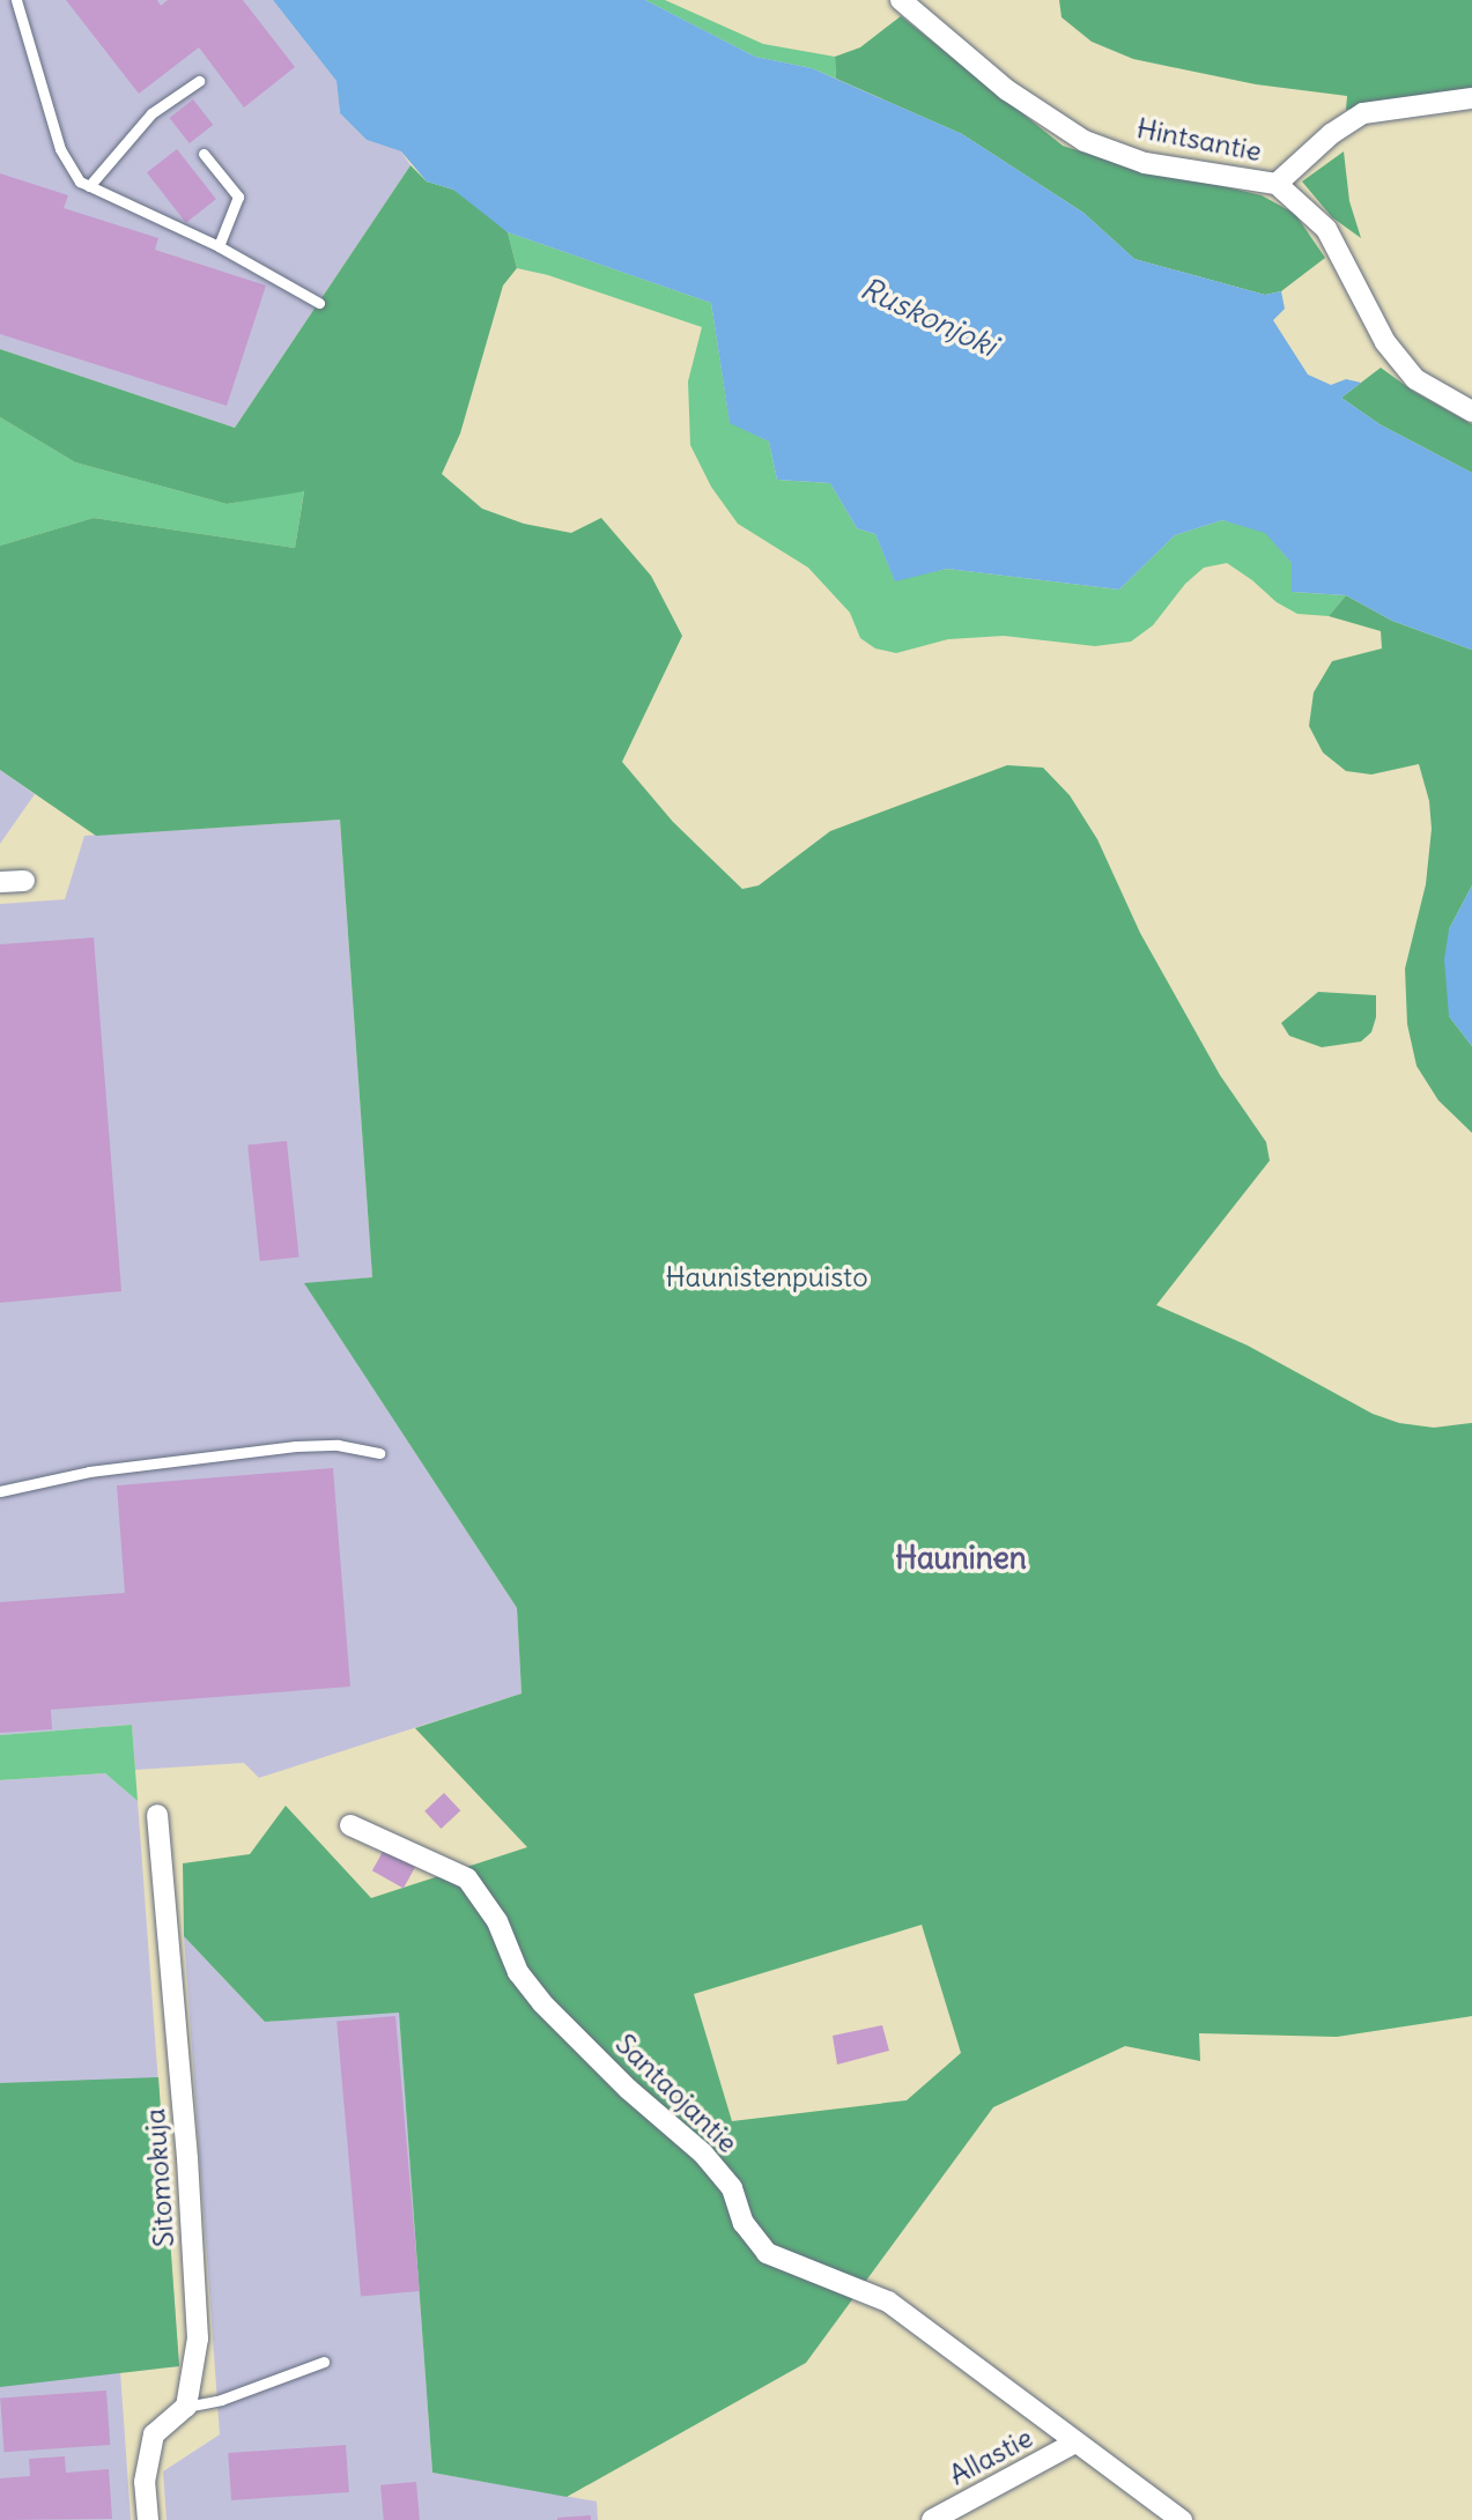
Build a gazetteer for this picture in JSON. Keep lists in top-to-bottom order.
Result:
{
  "streets": {
    "street": [
      "Hintsantie",
      "Santaojantie",
      "Sitomokuja",
      "Allastie"
    ]
  },
  "crossings": [
    ["Santaojantie", "Allastie"]
  ],
  "districts": ["Hauninen"],
  "water": ["Ruskonjoki"],
  "parks": ["Haunistenpuisto"]
}
